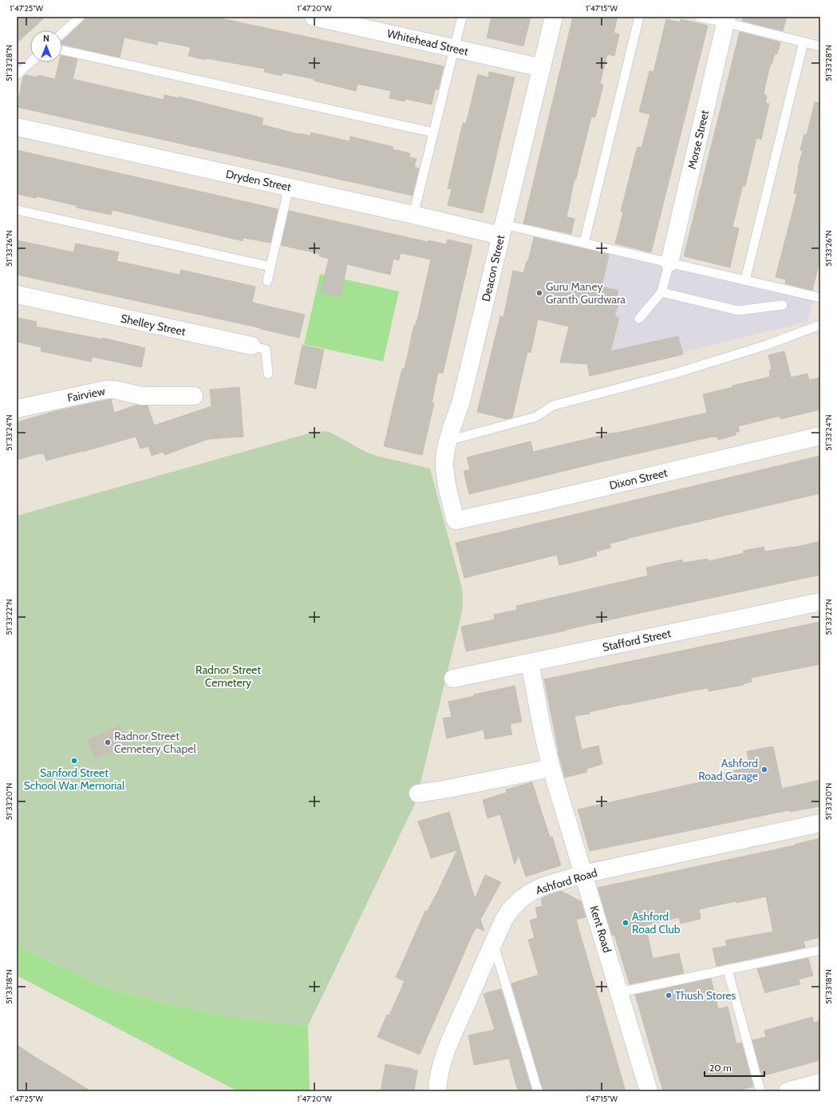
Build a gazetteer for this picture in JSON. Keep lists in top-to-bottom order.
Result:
{
  "streets": {
    "street": [
      "Whitehead Street",
      "Morse Street",
      "Dryden Street",
      "Deacon Street",
      "Shelley Street",
      "Fairview",
      "Dixon Street",
      "Stafford Street",
      "Ashford Road",
      "Kent Road"
    ]
  },
  "crossings": [
    ["Whitehead Street", "Deacon Street"],
    ["Dryden Street", "Deacon Street"],
    ["Deacon Street", "Dixon Street"],
    ["Stafford Street", "Kent Road"],
    ["Ashford Road", "Kent Road"]
  ],
  "parks": ["Radnor Street Cemetery"],
  "places": [
    "Guru Maney Granth Gurdwara",
    "Radnor Street Cemetery Chapel",
    "Sanford Street School War Memorial",
    "Ashford Road Garage",
    "Ashford Road Club",
    "Thush Stores"
  ],
  "scale_bar": "20 m",
  "north": "top",
  "coordinates": [
    "1°47'25\"W",
    "1°47'20\"W",
    "1°47'15\"W",
    "51°33'28\"N",
    "51°33'26\"N",
    "51°33'24\"N",
    "51°33'22\"N",
    "51°33'20\"N",
    "51°33'18\"N"
  ]
}
